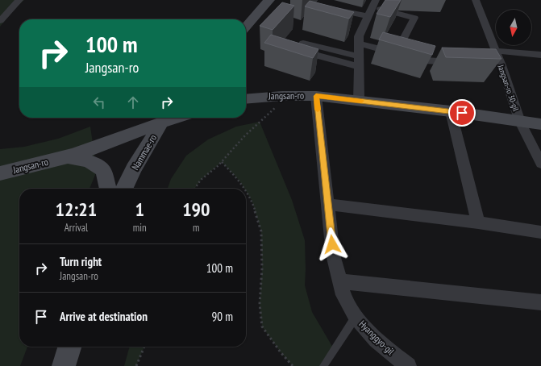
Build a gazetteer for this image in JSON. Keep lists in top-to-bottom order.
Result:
{
  "streets": {
    "street": [
      "Jangsan-ro 30-gil",
      "Jangsan-ro",
      "Nammae-ro",
      "Hyanggyo-gil"
    ]
  },
  "crossings": [
    ["Jangsan-ro 30-gil", "Jangsan-ro"],
    ["Jangsan-ro", "Nammae-ro"],
    ["Jangsan-ro", "Hyanggyo-gil"]
  ],
  "north": "bottom",
  "page": {
    "turn": ["100 m", "Jangsan-ro"],
    "eta": [
      "12:21",
      "Arrival",
      "1",
      "min",
      "190",
      "m"
    ],
    "list": [
      {
        "name": "Turn right",
        "note": "Jangsan-ro",
        "value": "100 m"
      },
      {
        "name": "Arrive at destination",
        "value": "90 m"
      }
    ]
  }
}
